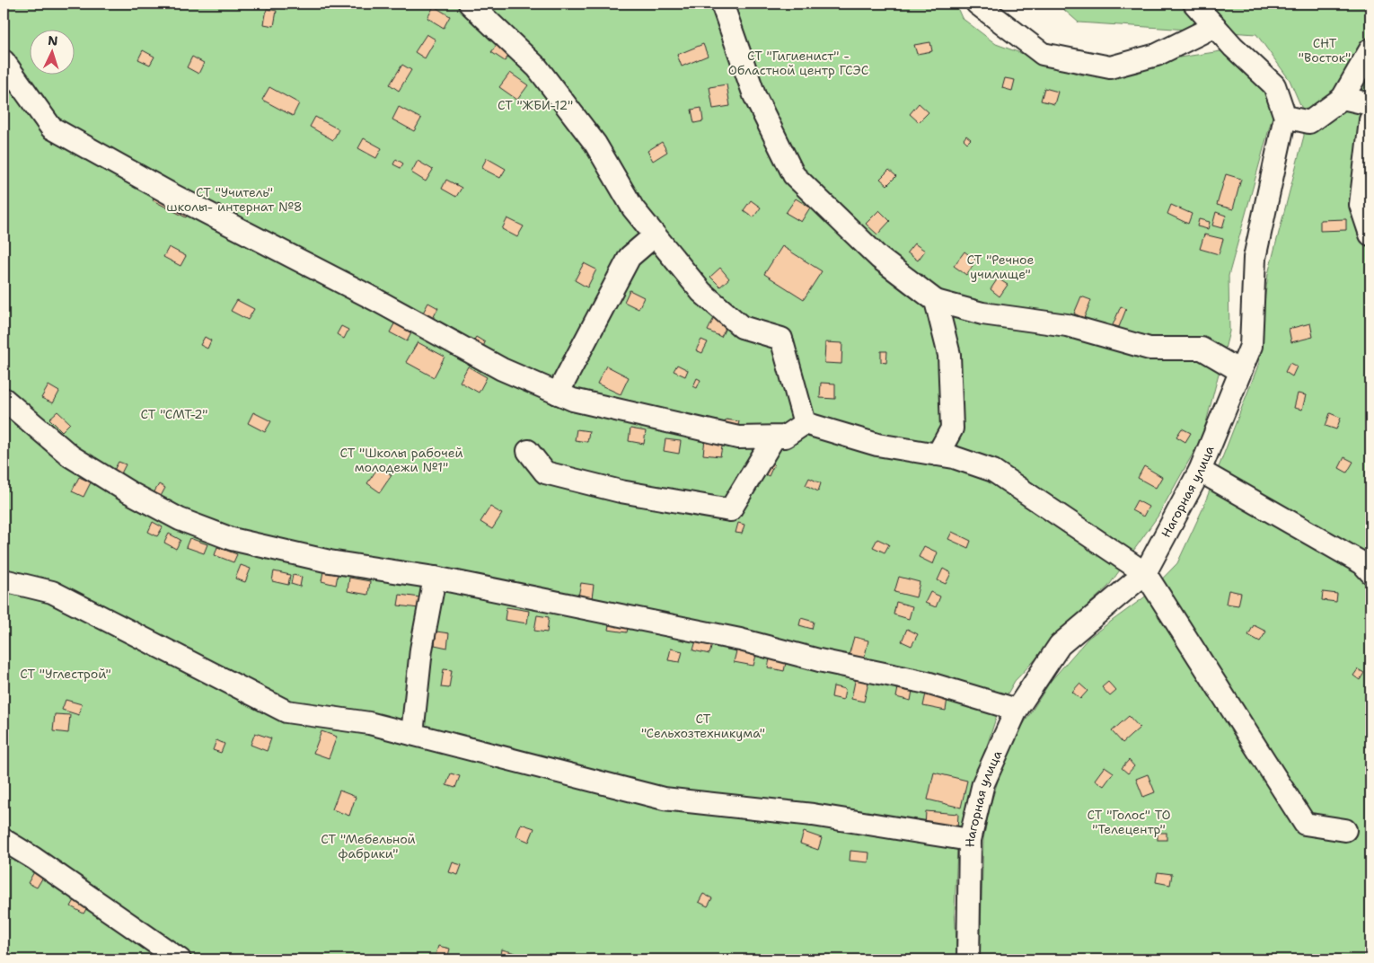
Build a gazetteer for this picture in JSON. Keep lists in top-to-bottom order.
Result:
{
  "streets": {
    "street": ["Нагорная улица"]
  },
  "parks": [
    "СНТ \"Восток\"",
    "СТ \"Гигиенист\" - Областной центр ГСЭС",
    "СТ \"ЖБИ-12\"",
    "СТ \"Учитель\" школы- интернат №8",
    "СТ \"Речное училище\"",
    "СТ \"СМТ-2\"",
    "СТ \"Школы рабочей молодежи №1\"",
    "СТ \"Углестрой\"",
    "СТ \"Сельхозтехникума\"",
    "СТ \"Голос\" ТО \"Телецентр\"",
    "СТ \"Мебельной фабрики\""
  ],
  "north": "top"
}
